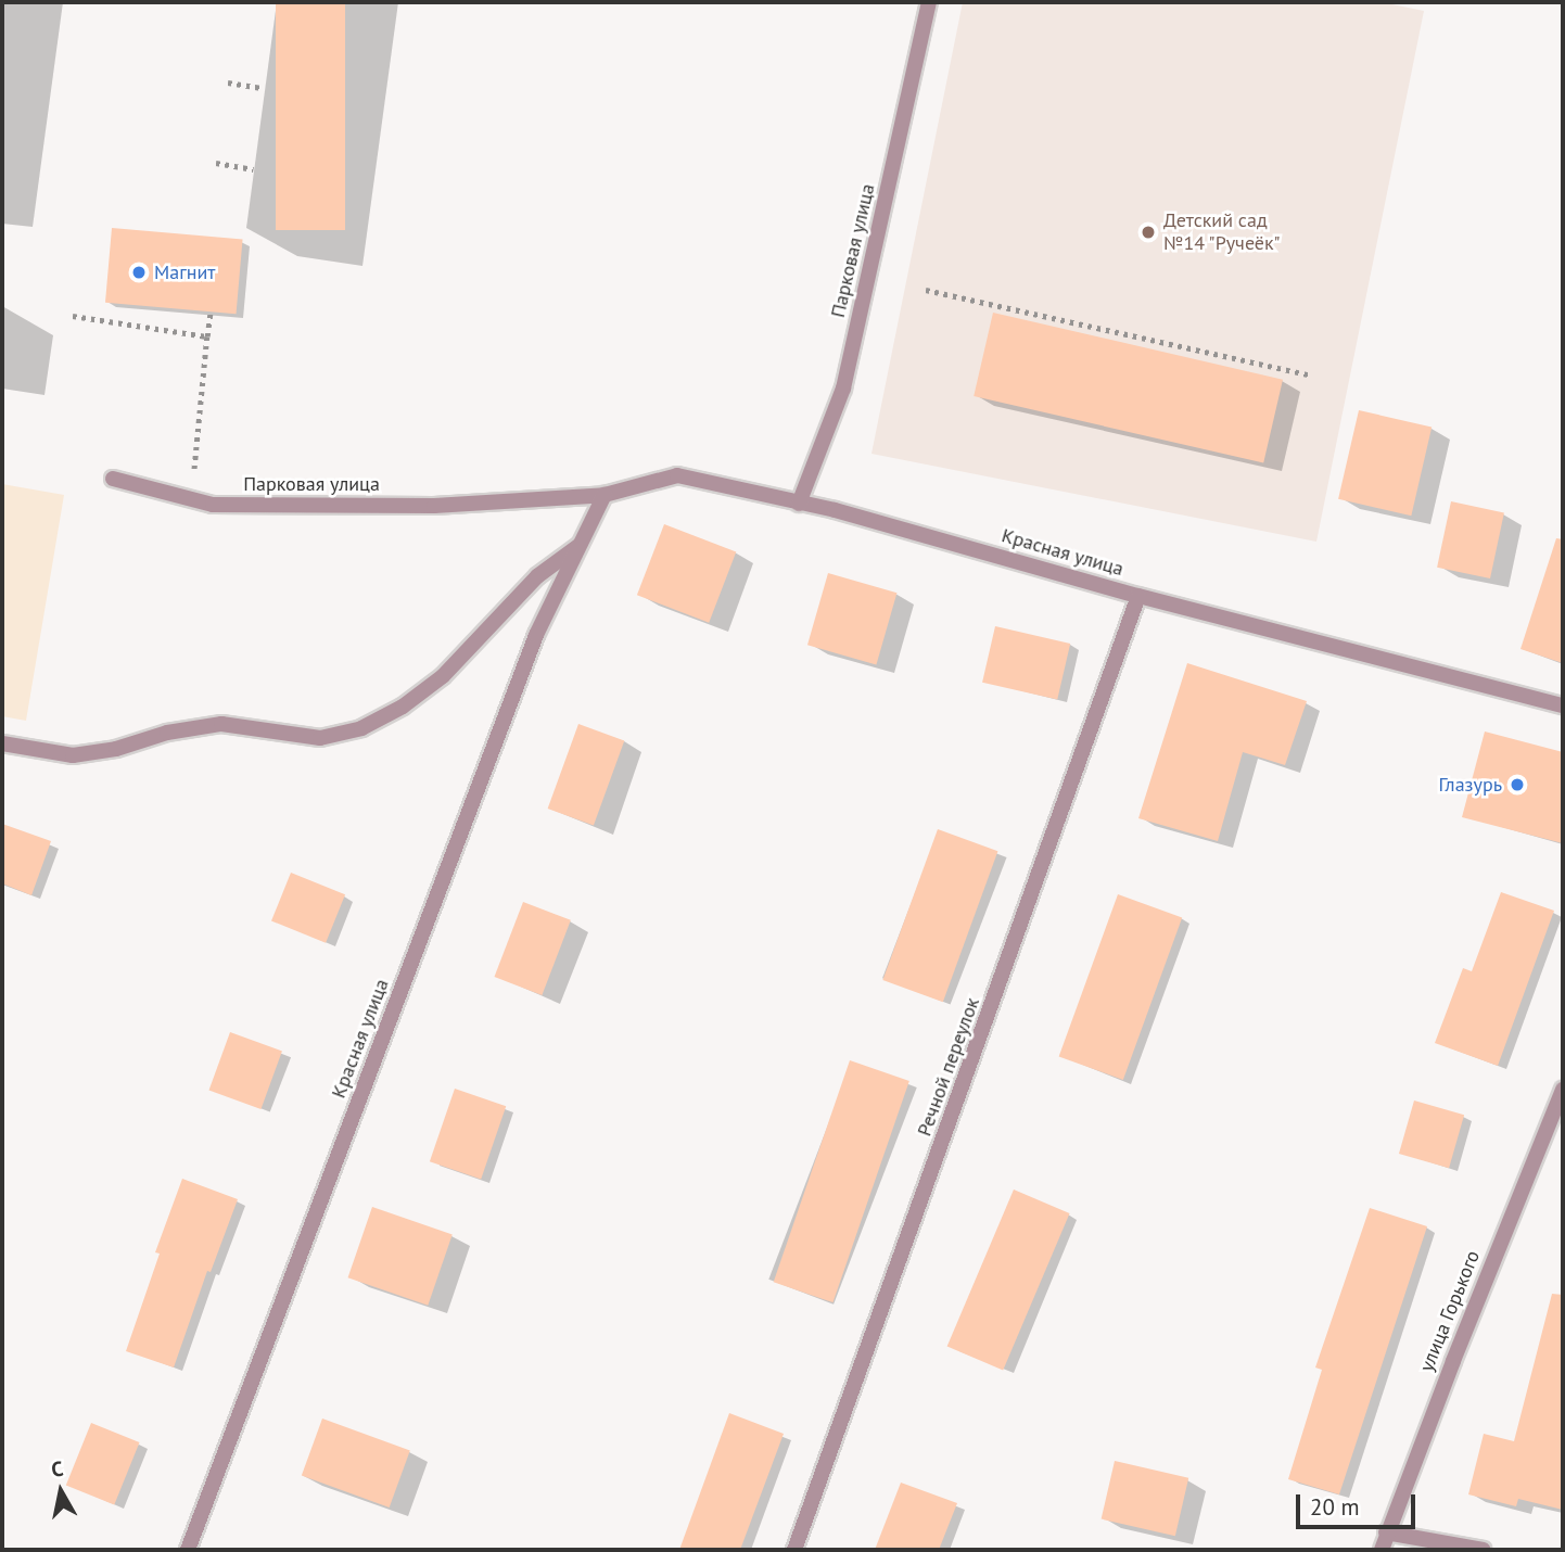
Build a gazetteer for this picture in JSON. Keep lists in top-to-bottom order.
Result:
{
  "streets": {
    "street": [
      "Парковая улица",
      "Красная улица",
      "Речной переулок",
      "улица Горького"
    ]
  },
  "crossings": [
    ["Парковая улица", "Красная улица"],
    ["Красная улица", "Речной переулок"]
  ],
  "places": ["Детский сад №14 \"Ручеёк\"", "Магнит", "Глазурь"],
  "scale_bar": "20 m",
  "north": "top"
}
